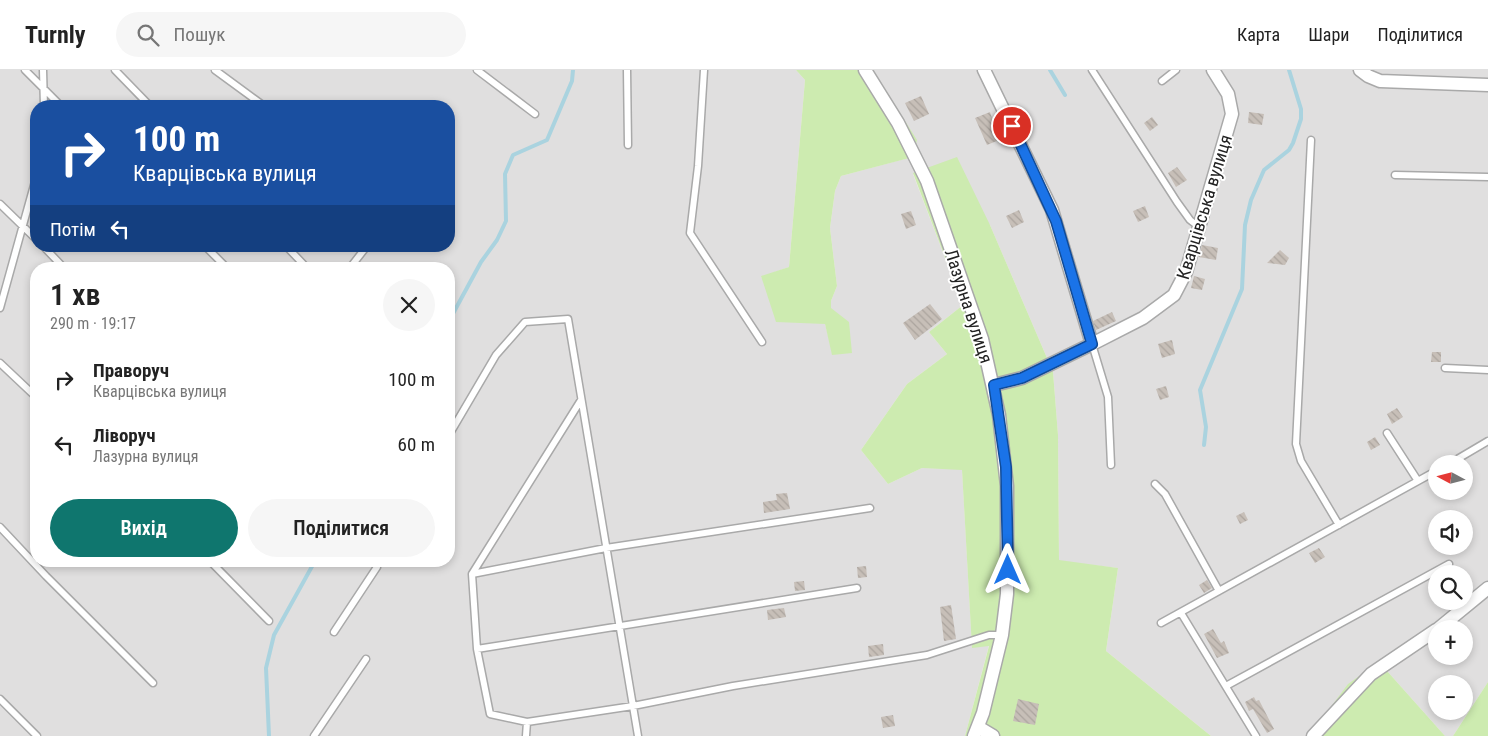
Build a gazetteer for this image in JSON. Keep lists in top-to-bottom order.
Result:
{
  "streets": {
    "street": ["Кварцівська вулиця", "Лазурна вулиця"]
  },
  "crossings": [
    ["Кварцівська вулиця", "Лазурна вулиця"]
  ],
  "north": "left",
  "page": {
    "header": "Turnly",
    "search": "Пошук",
    "nav": ["Карта", "Шари", "Поділитися"],
    "turn": ["100 m", "Кварцівська вулиця"],
    "then": "Потім",
    "heading": ["1 хв", "290 m · 19:17"],
    "list": [
      {
        "name": "Праворуч",
        "note": "Кварцівська вулиця",
        "value": "100 m"
      },
      {
        "name": "Ліворуч",
        "note": "Лазурна вулиця",
        "value": "60 m"
      }
    ],
    "map_buttons": ["+", "−"],
    "buttons": ["Вихід", "Поділитися"]
  }
}
